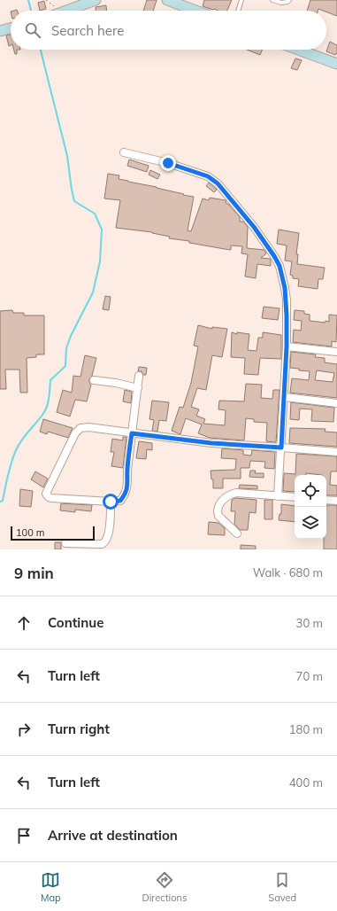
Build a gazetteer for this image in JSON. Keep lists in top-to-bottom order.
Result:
{
  "scale_bar": "100 m",
  "page": {
    "search": "Search here",
    "scale": "100 m",
    "heading": ["9 min", "Walk · 680 m"],
    "list": [
      ["Continue", "30 m"],
      ["Turn left", "70 m"],
      ["Turn right", "180 m"],
      ["Turn left", "400 m"],
      "Arrive at destination"
    ],
    "nav": ["Map", "Directions", "Saved"]
  }
}
